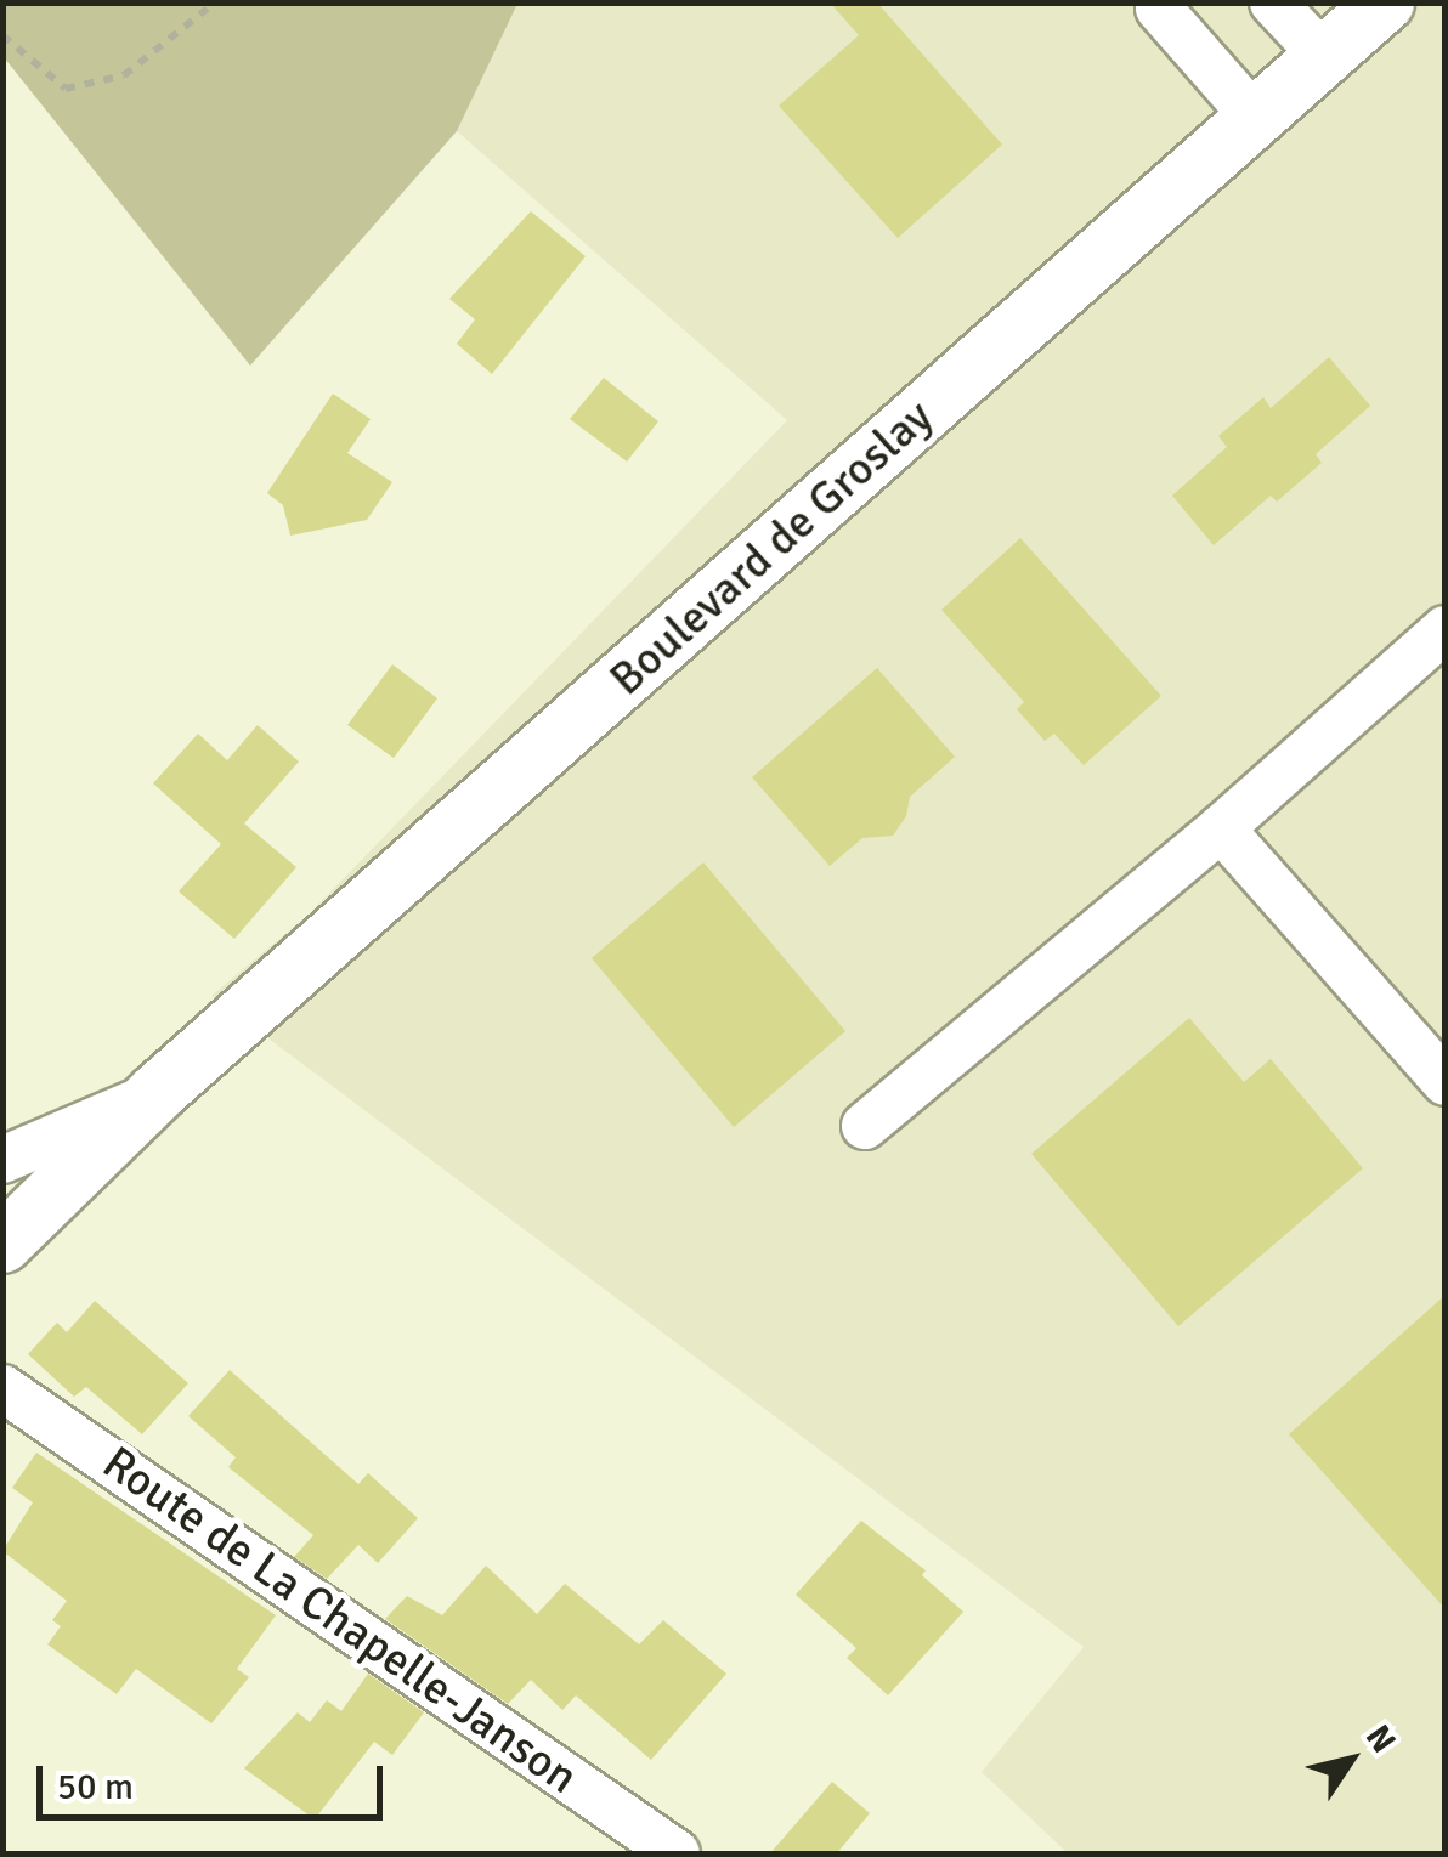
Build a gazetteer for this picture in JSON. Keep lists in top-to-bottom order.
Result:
{
  "streets": {
    "main road": ["Boulevard de Groslay"],
    "street": ["Route de La Chapelle-Janson"]
  },
  "scale_bar": "50 m",
  "north": "top right"
}
